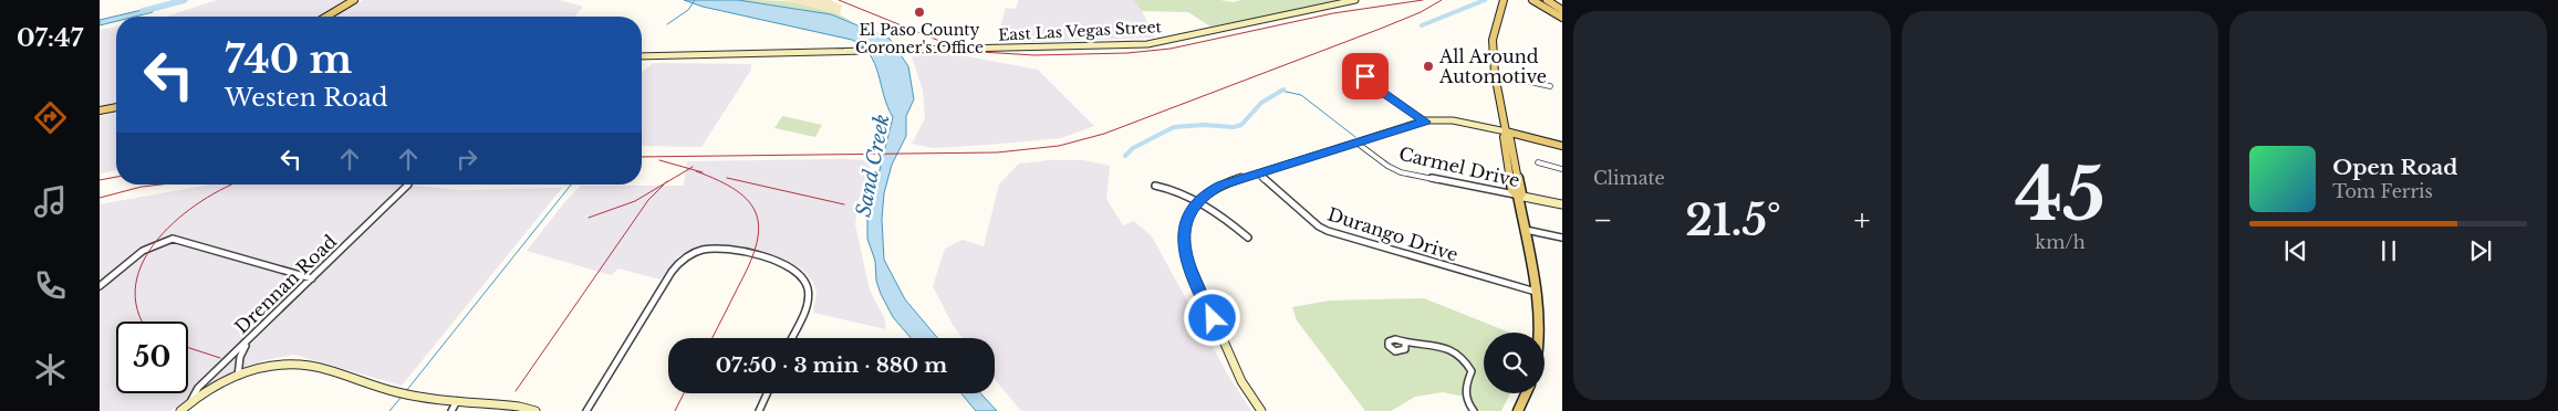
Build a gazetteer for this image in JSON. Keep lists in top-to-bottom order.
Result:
{
  "streets": {
    "street": [
      "East Las Vegas Street",
      "Carmel Drive",
      "Durango Drive",
      "Drennan Road"
    ]
  },
  "water": ["Sand Creek"],
  "places": ["El Paso County Coroner's Office", "All Around Automotive"],
  "page": {
    "tabs": "07:47",
    "tile": [
      "Climate",
      ["45", "km/h"]
    ],
    "turn": ["740 m", "Westen Road"],
    "song": ["Open Road", "Tom Ferris"],
    "heat": ["−", "21.5°", "+"],
    "limit": "50",
    "trip": "07:50 · 3 min · 880 m"
  }
}
